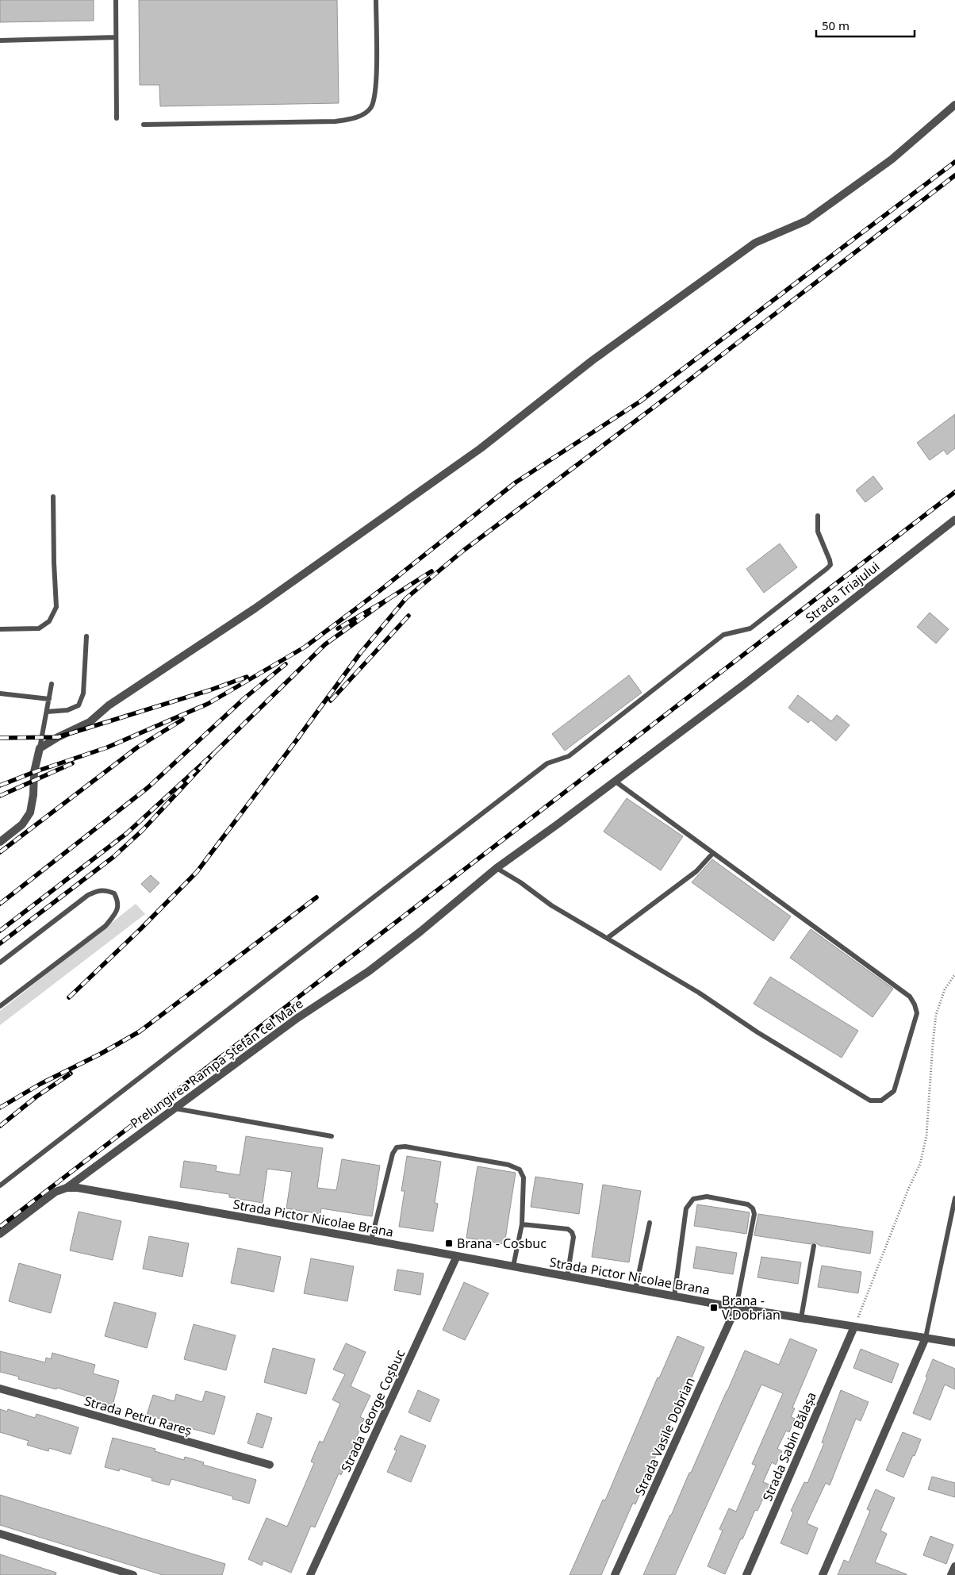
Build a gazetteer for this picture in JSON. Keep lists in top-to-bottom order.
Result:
{
  "streets": {
    "street": [
      "Strada Triajului",
      "Prelungirea Rampa Ștefan cel Mare",
      "Strada Pictor Nicolae Brana",
      "Strada George Coșbuc",
      "Strada Petru Rareș",
      "Strada Vasile Dobrian",
      "Strada Sabin Bălașa"
    ]
  },
  "crossings": [
    ["Strada Triajului", "Prelungirea Rampa Ștefan cel Mare"],
    ["Prelungirea Rampa Ștefan cel Mare", "Strada Pictor Nicolae Brana"],
    ["Strada Pictor Nicolae Brana", "Strada George Coșbuc"],
    ["Strada Pictor Nicolae Brana", "Strada Vasile Dobrian"],
    ["Strada Pictor Nicolae Brana", "Strada Sabin Bălașa"]
  ],
  "places": {
    "transit": ["Brana - Cosbuc", "Brana - V.Dobrian"]
  },
  "scale_bar": "50 m"
}
